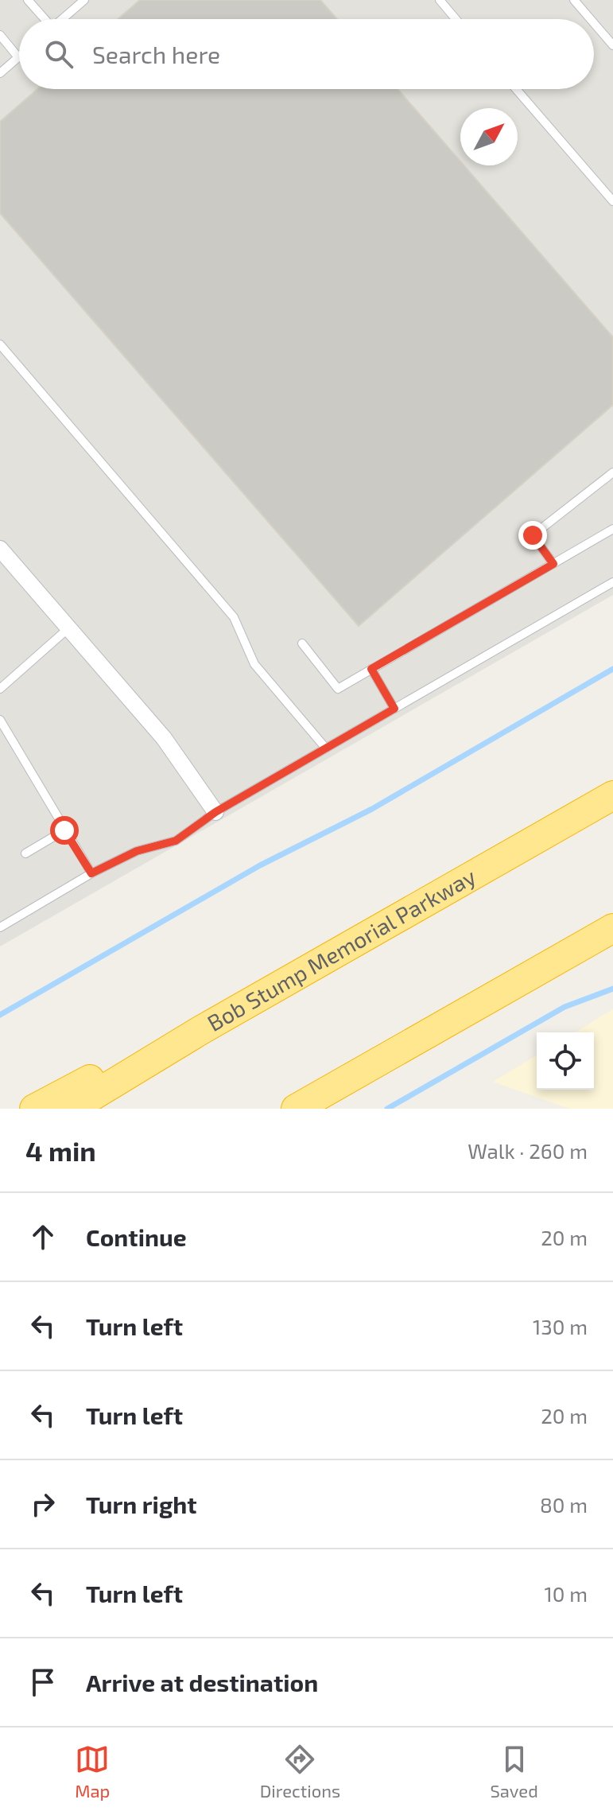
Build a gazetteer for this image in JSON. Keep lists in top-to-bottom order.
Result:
{
  "streets": {
    "highway": ["Bob Stump Memorial Parkway"]
  },
  "north": "top right",
  "page": {
    "search": "Search here",
    "heading": ["4 min", "Walk · 260 m"],
    "list": [
      ["Continue", "20 m"],
      ["Turn left", "130 m"],
      ["Turn left", "20 m"],
      ["Turn right", "80 m"],
      ["Turn left", "10 m"],
      "Arrive at destination"
    ],
    "nav": ["Map", "Directions", "Saved"]
  }
}
